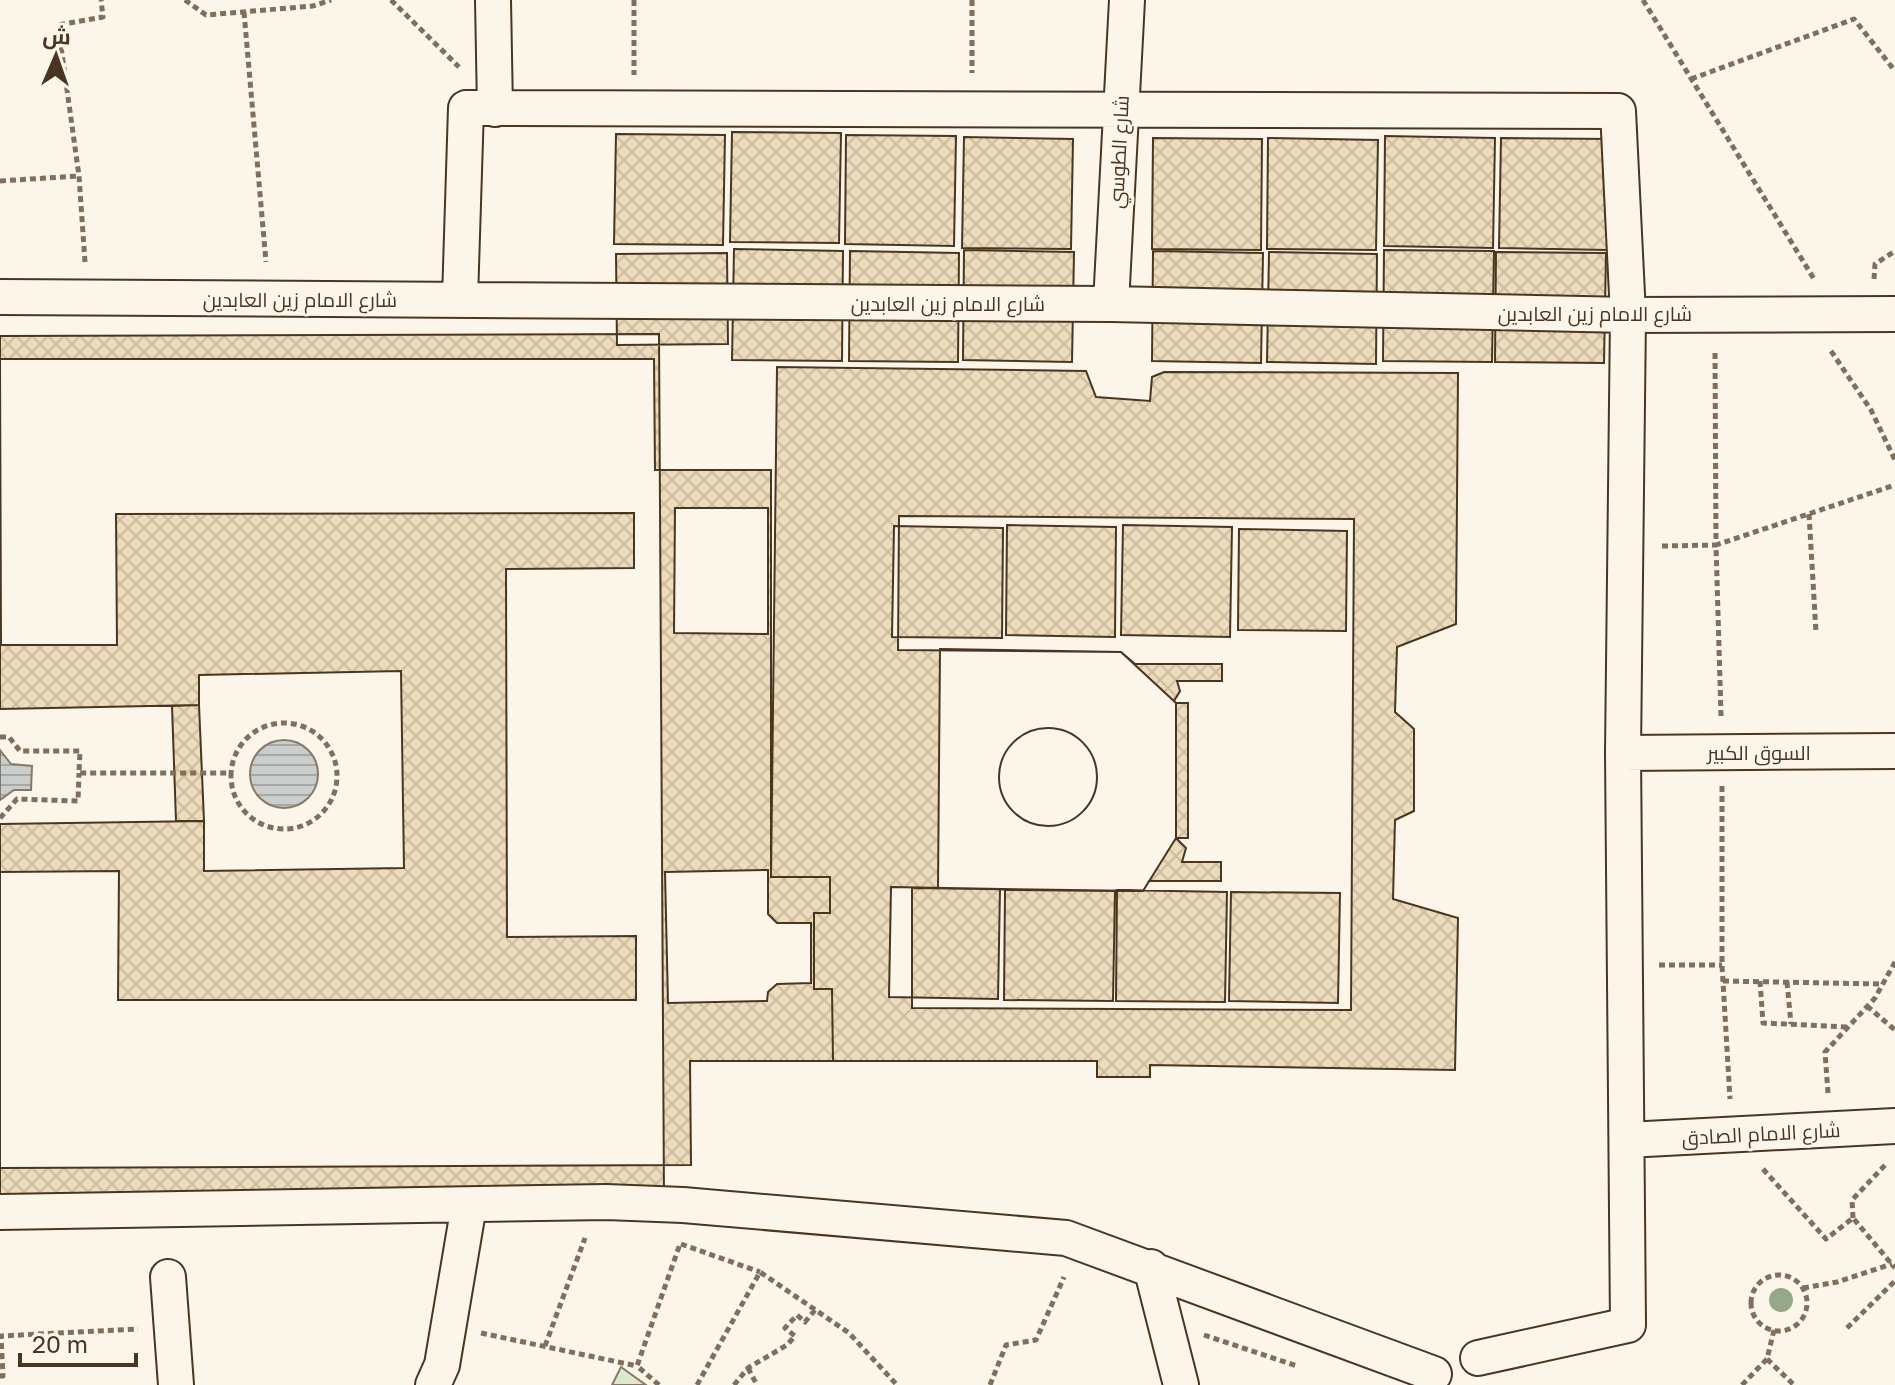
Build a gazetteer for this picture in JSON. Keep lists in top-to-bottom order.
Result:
{
  "streets": {
    "street": [
      "شارع الطوسي",
      "شارع الامام زين العابدين",
      "السوق الكبير",
      "شارع الامام الصادق"
    ]
  },
  "crossings": [
    ["شارع الطوسي", "شارع الامام زين العابدين"]
  ],
  "scale_bar": "20 m",
  "north": "top"
}
